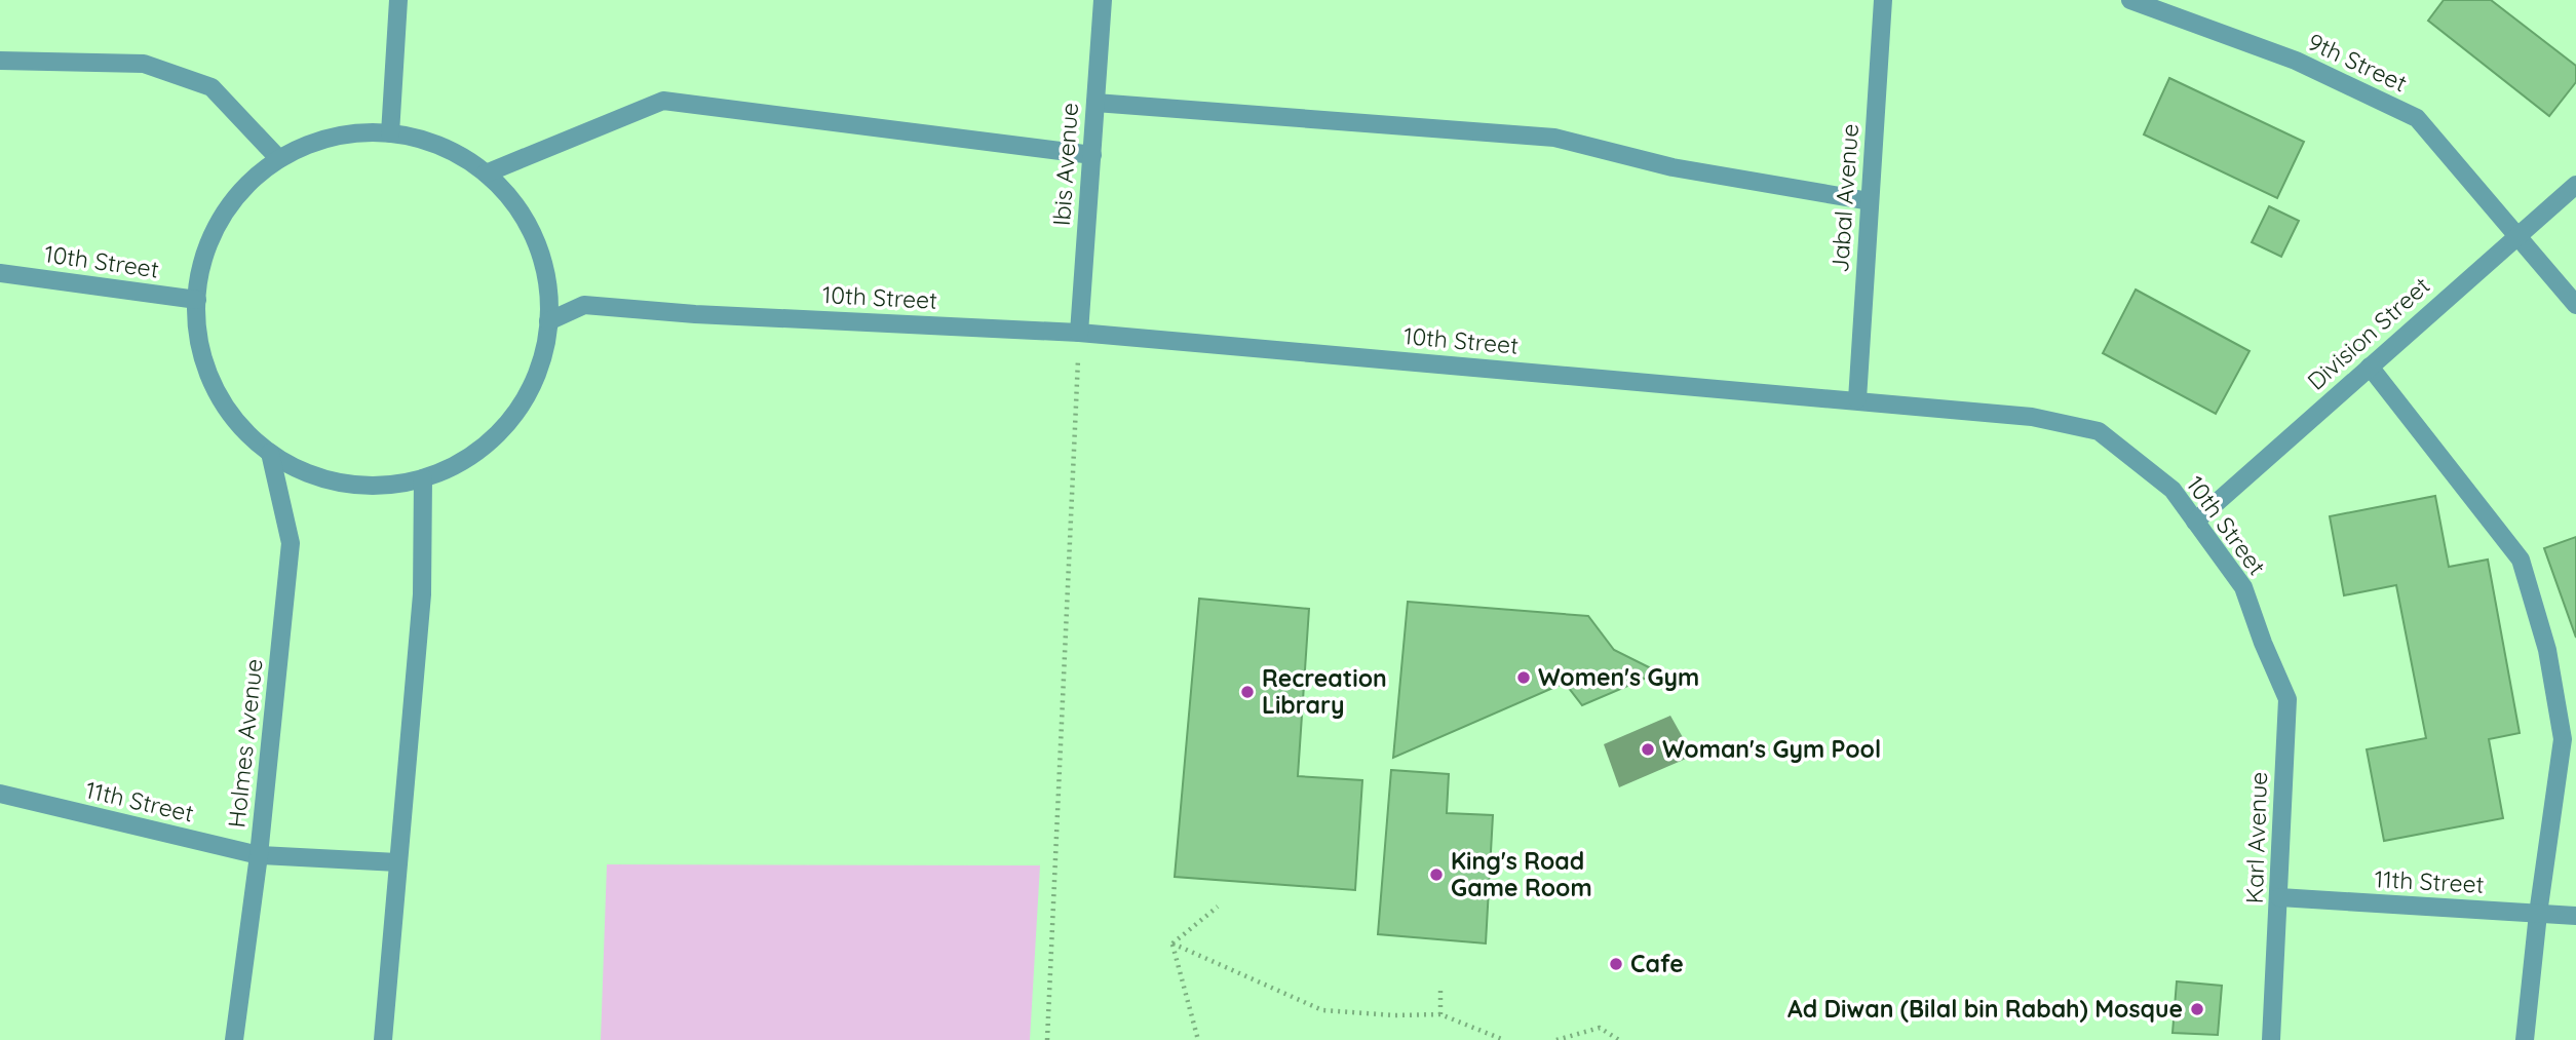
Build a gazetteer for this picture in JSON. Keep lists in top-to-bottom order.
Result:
{
  "streets": {
    "street": [
      "9th Street",
      "Ibis Avenue",
      "Jabal Avenue",
      "10th Street",
      "Division Street",
      "Holmes Avenue",
      "11th Street",
      "Karl Avenue"
    ]
  },
  "crossings": [
    ["9th Street", "Division Street"],
    ["Ibis Avenue", "10th Street"],
    ["Jabal Avenue", "10th Street"],
    ["10th Street", "Division Street"],
    ["10th Street", "Karl Avenue"],
    ["Holmes Avenue", "11th Street"],
    ["11th Street", "Karl Avenue"]
  ],
  "places": [
    "Women's Gym",
    "Recreation Library",
    "Woman's Gym Pool",
    "King's Road Game Room",
    "Cafe",
    "Ad Diwan (Bilal bin Rabah) Mosque"
  ]
}
